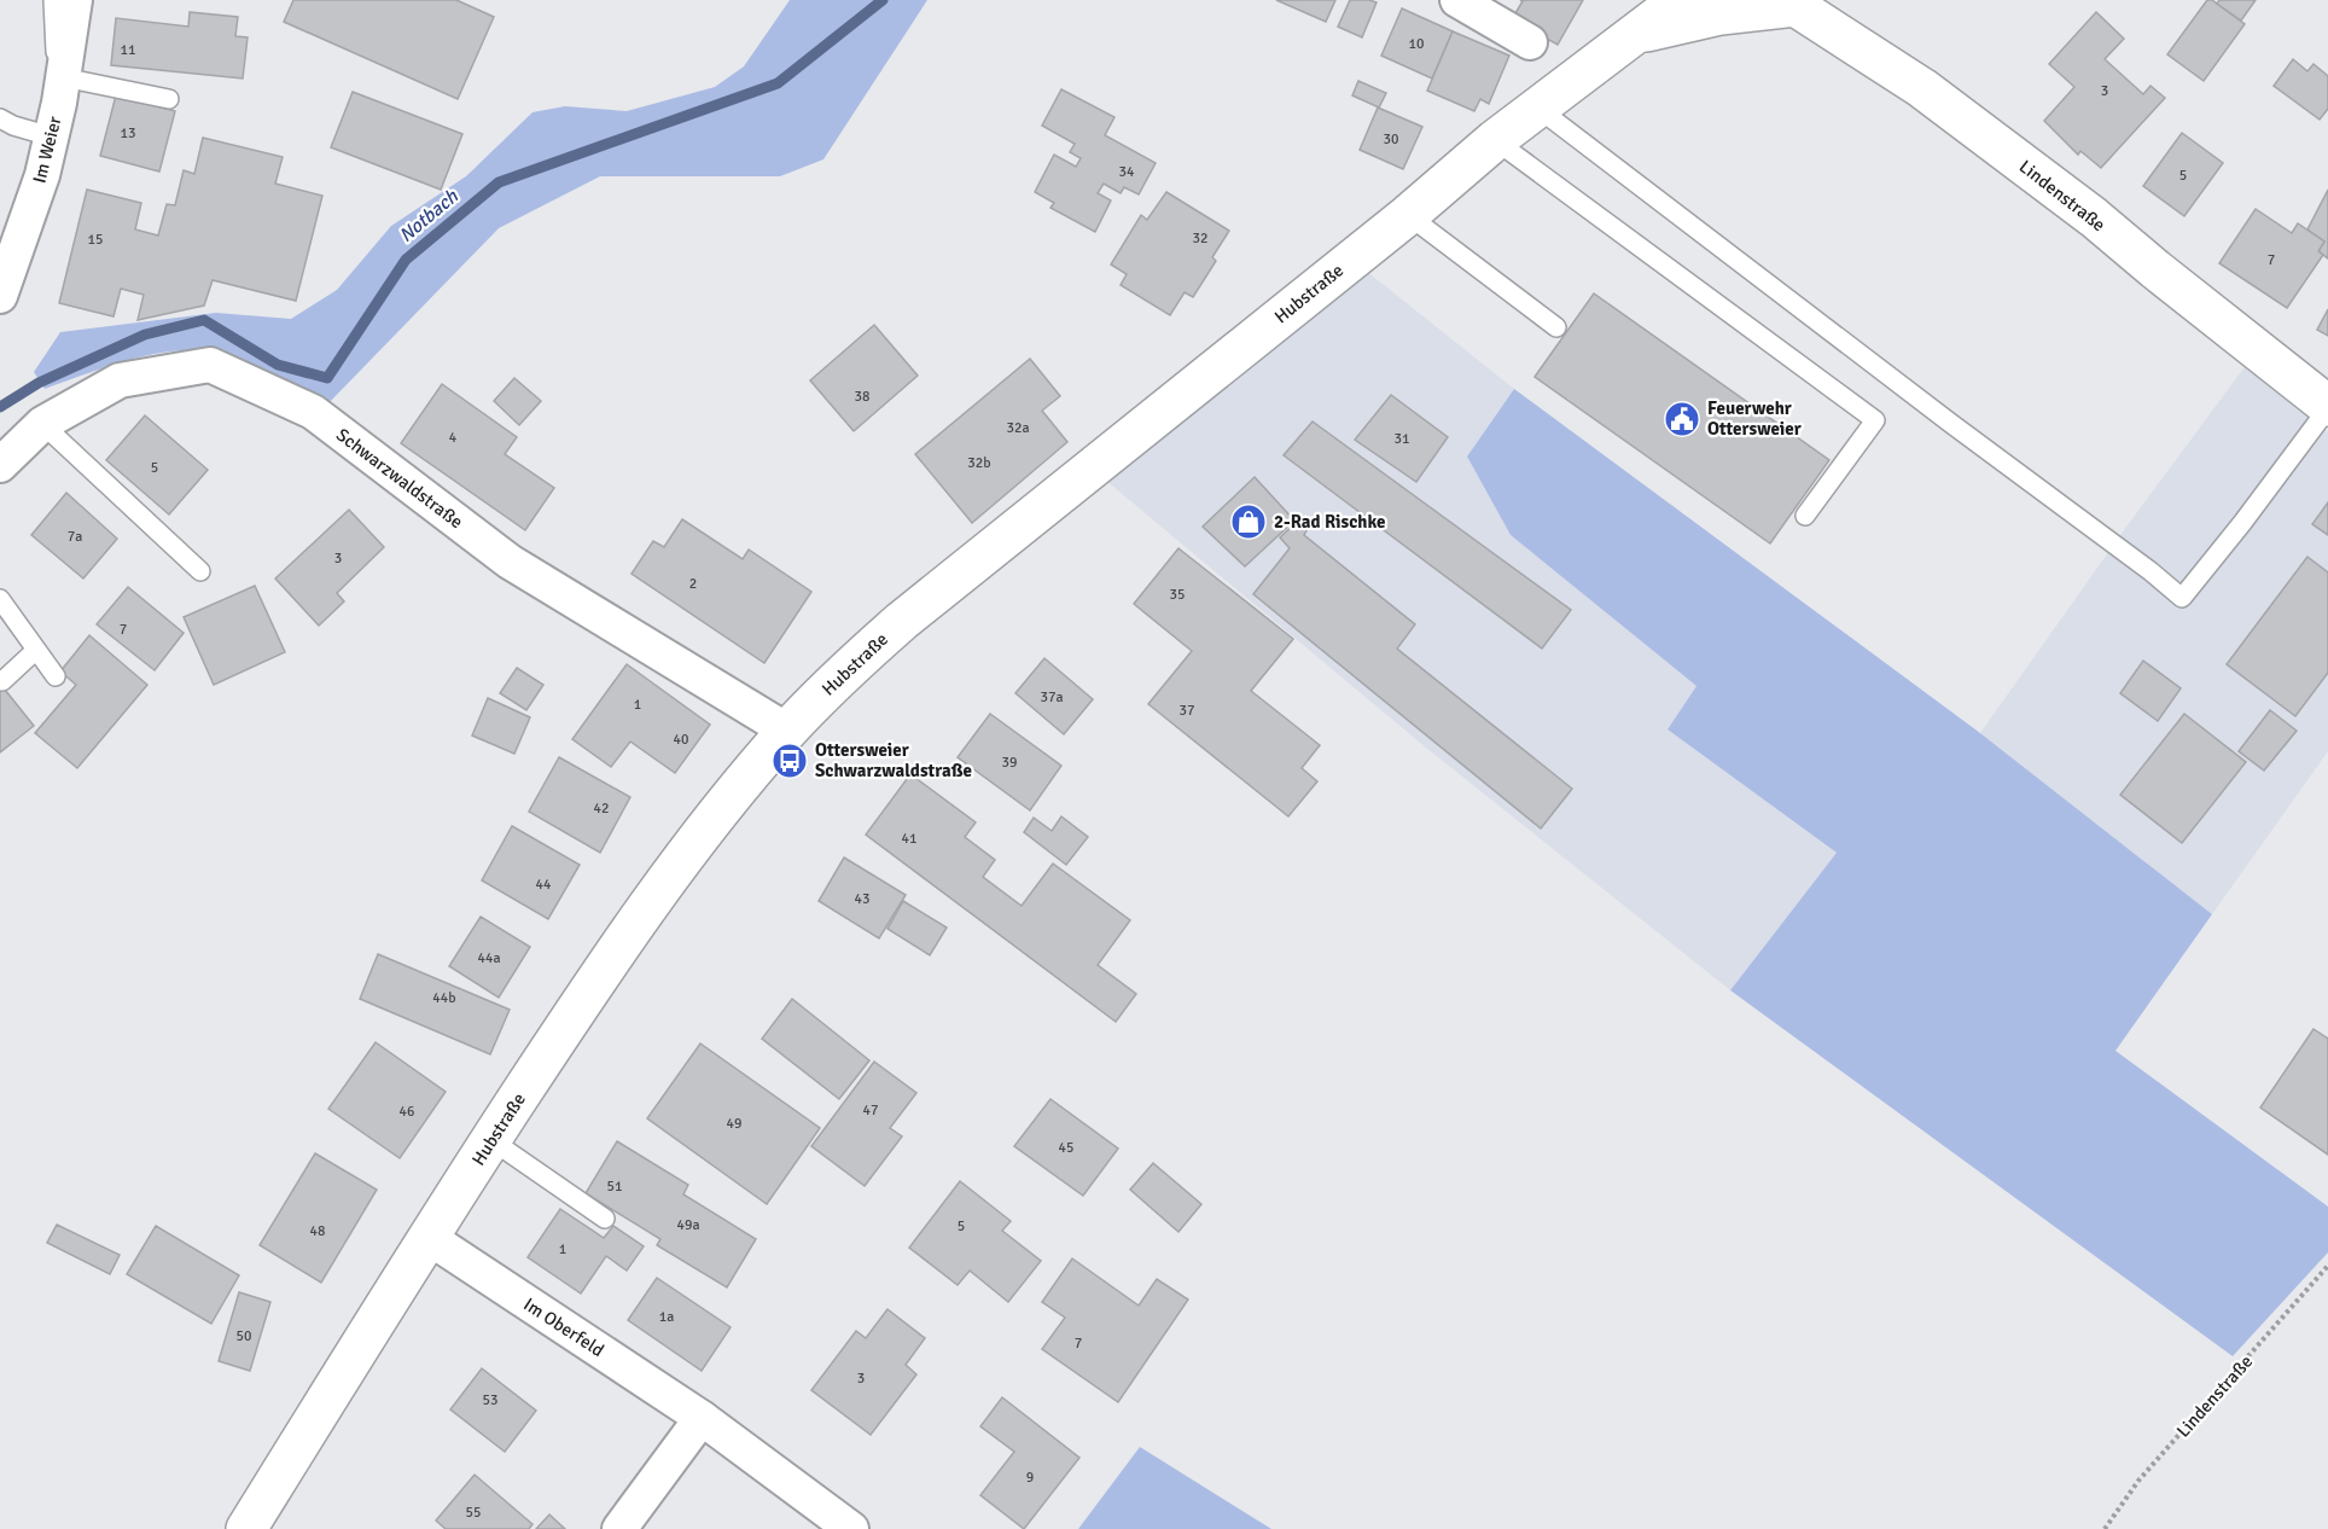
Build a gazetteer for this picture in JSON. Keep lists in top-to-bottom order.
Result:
{
  "streets": {
    "main road": ["Lindenstraße", "Hubstraße"],
    "street": ["Im Weier", "Schwarzwaldstraße", "Im Oberfeld"]
  },
  "crossings": [
    ["Hubstraße", "Schwarzwaldstraße"],
    ["Hubstraße", "Im Oberfeld"]
  ],
  "water": ["Notbach"],
  "places": {
    "public building": ["Feuerwehr Ottersweier"],
    "shop": ["2-Rad Rischke"],
    "bus stop": ["Ottersweier Schwarzwaldstraße"]
  },
  "house_numbers": [
    "10",
    "11",
    "3",
    "13",
    "30",
    "34",
    "5",
    "32",
    "15",
    "7",
    "38",
    "32a",
    "4",
    "31",
    "32b",
    "5",
    "7a",
    "3",
    "2",
    "35",
    "7",
    "37a",
    "1",
    "37",
    "40",
    "39",
    "42",
    "41",
    "44",
    "43",
    "44a",
    "44b",
    "47",
    "46",
    "49",
    "45",
    "51",
    "49a",
    "5",
    "48",
    "1",
    "1a",
    "50",
    "7",
    "3",
    "53",
    "9",
    "55"
  ]
}
